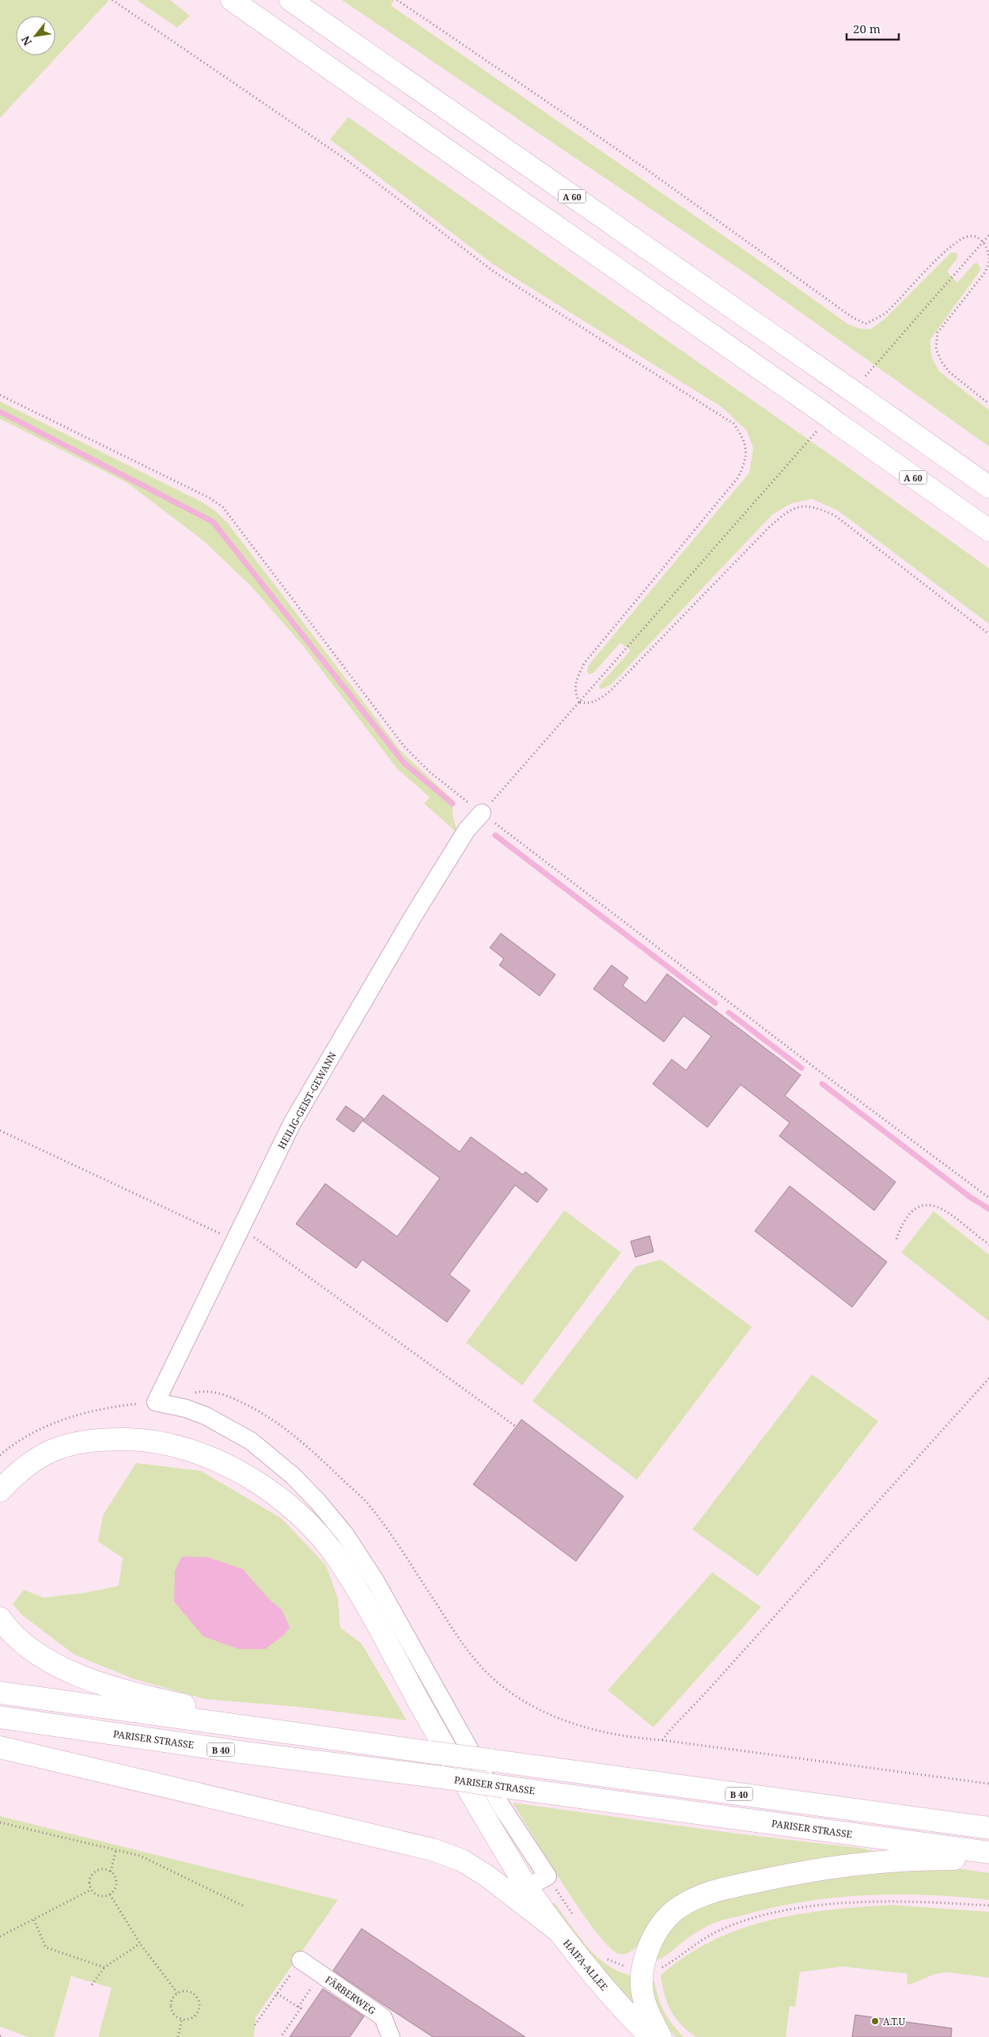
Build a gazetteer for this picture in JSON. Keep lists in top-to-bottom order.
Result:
{
  "streets": {
    "main road": [
      "A 60",
      "PARISER STRASSE",
      "B 40",
      "HAIFA-ALLEE"
    ],
    "street": ["HEILIG-GEIST-GEWANN", "FÄRBERWEG"]
  },
  "places": ["A.T.U"],
  "scale_bar": "20 m",
  "north": "bottom left"
}
